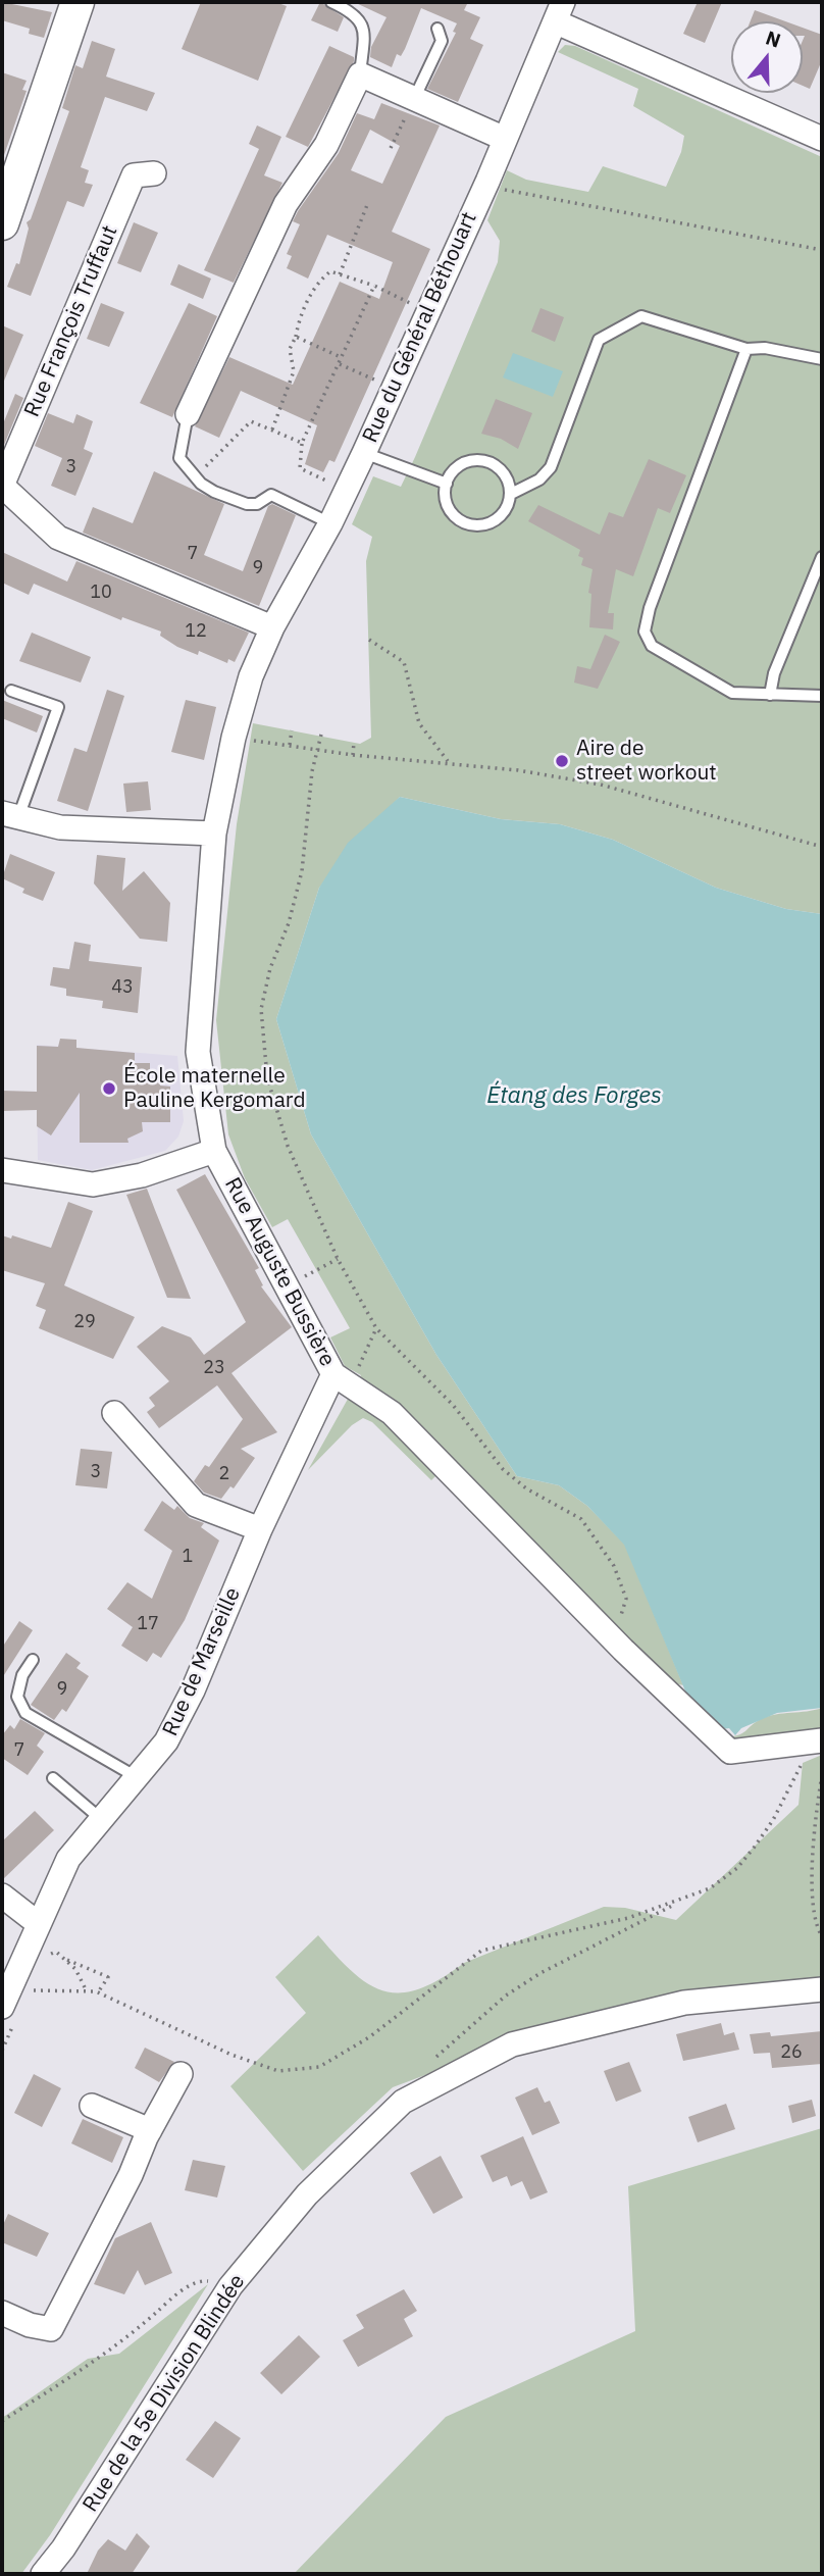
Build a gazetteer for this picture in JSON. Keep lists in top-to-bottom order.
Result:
{
  "streets": {
    "street": [
      "Rue François Truffaut",
      "Rue du Général Béthouart",
      "Rue Auguste Bussière",
      "Rue de Marseille",
      "Rue de la 5e Division Blindée"
    ]
  },
  "crossings": [
    ["Rue du Général Béthouart", "Rue Auguste Bussière"],
    ["Rue Auguste Bussière", "Rue de Marseille"]
  ],
  "water": ["Étang des Forges"],
  "places": ["Aire de street workout", "École maternelle Pauline Kergomard"],
  "house_numbers": [
    "3",
    "7",
    "9",
    "10",
    "12",
    "43",
    "29",
    "23",
    "3",
    "2",
    "1",
    "17",
    "9",
    "7",
    "26"
  ],
  "north": "top"
}
